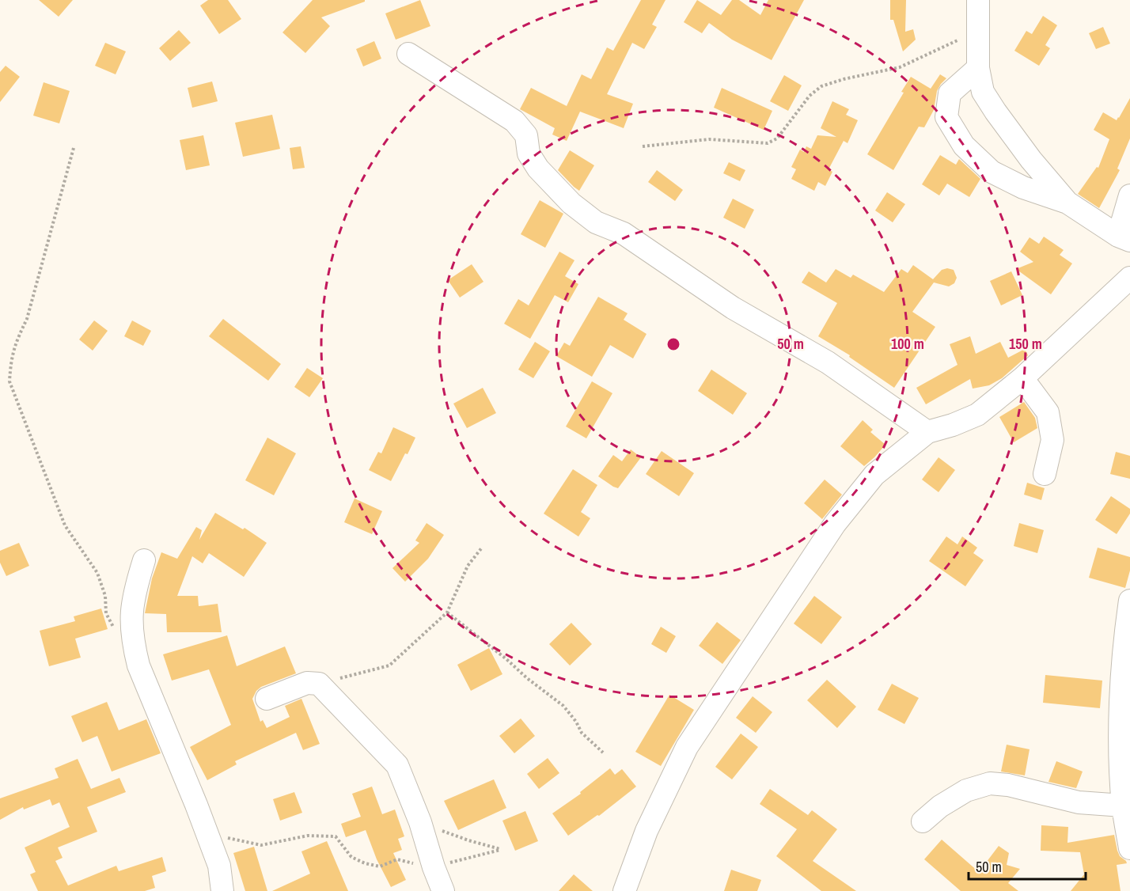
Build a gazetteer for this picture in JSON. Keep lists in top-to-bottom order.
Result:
{
  "scale_bar": "50 m",
  "rings": ["50 m", "100 m", "150 m"]
}
